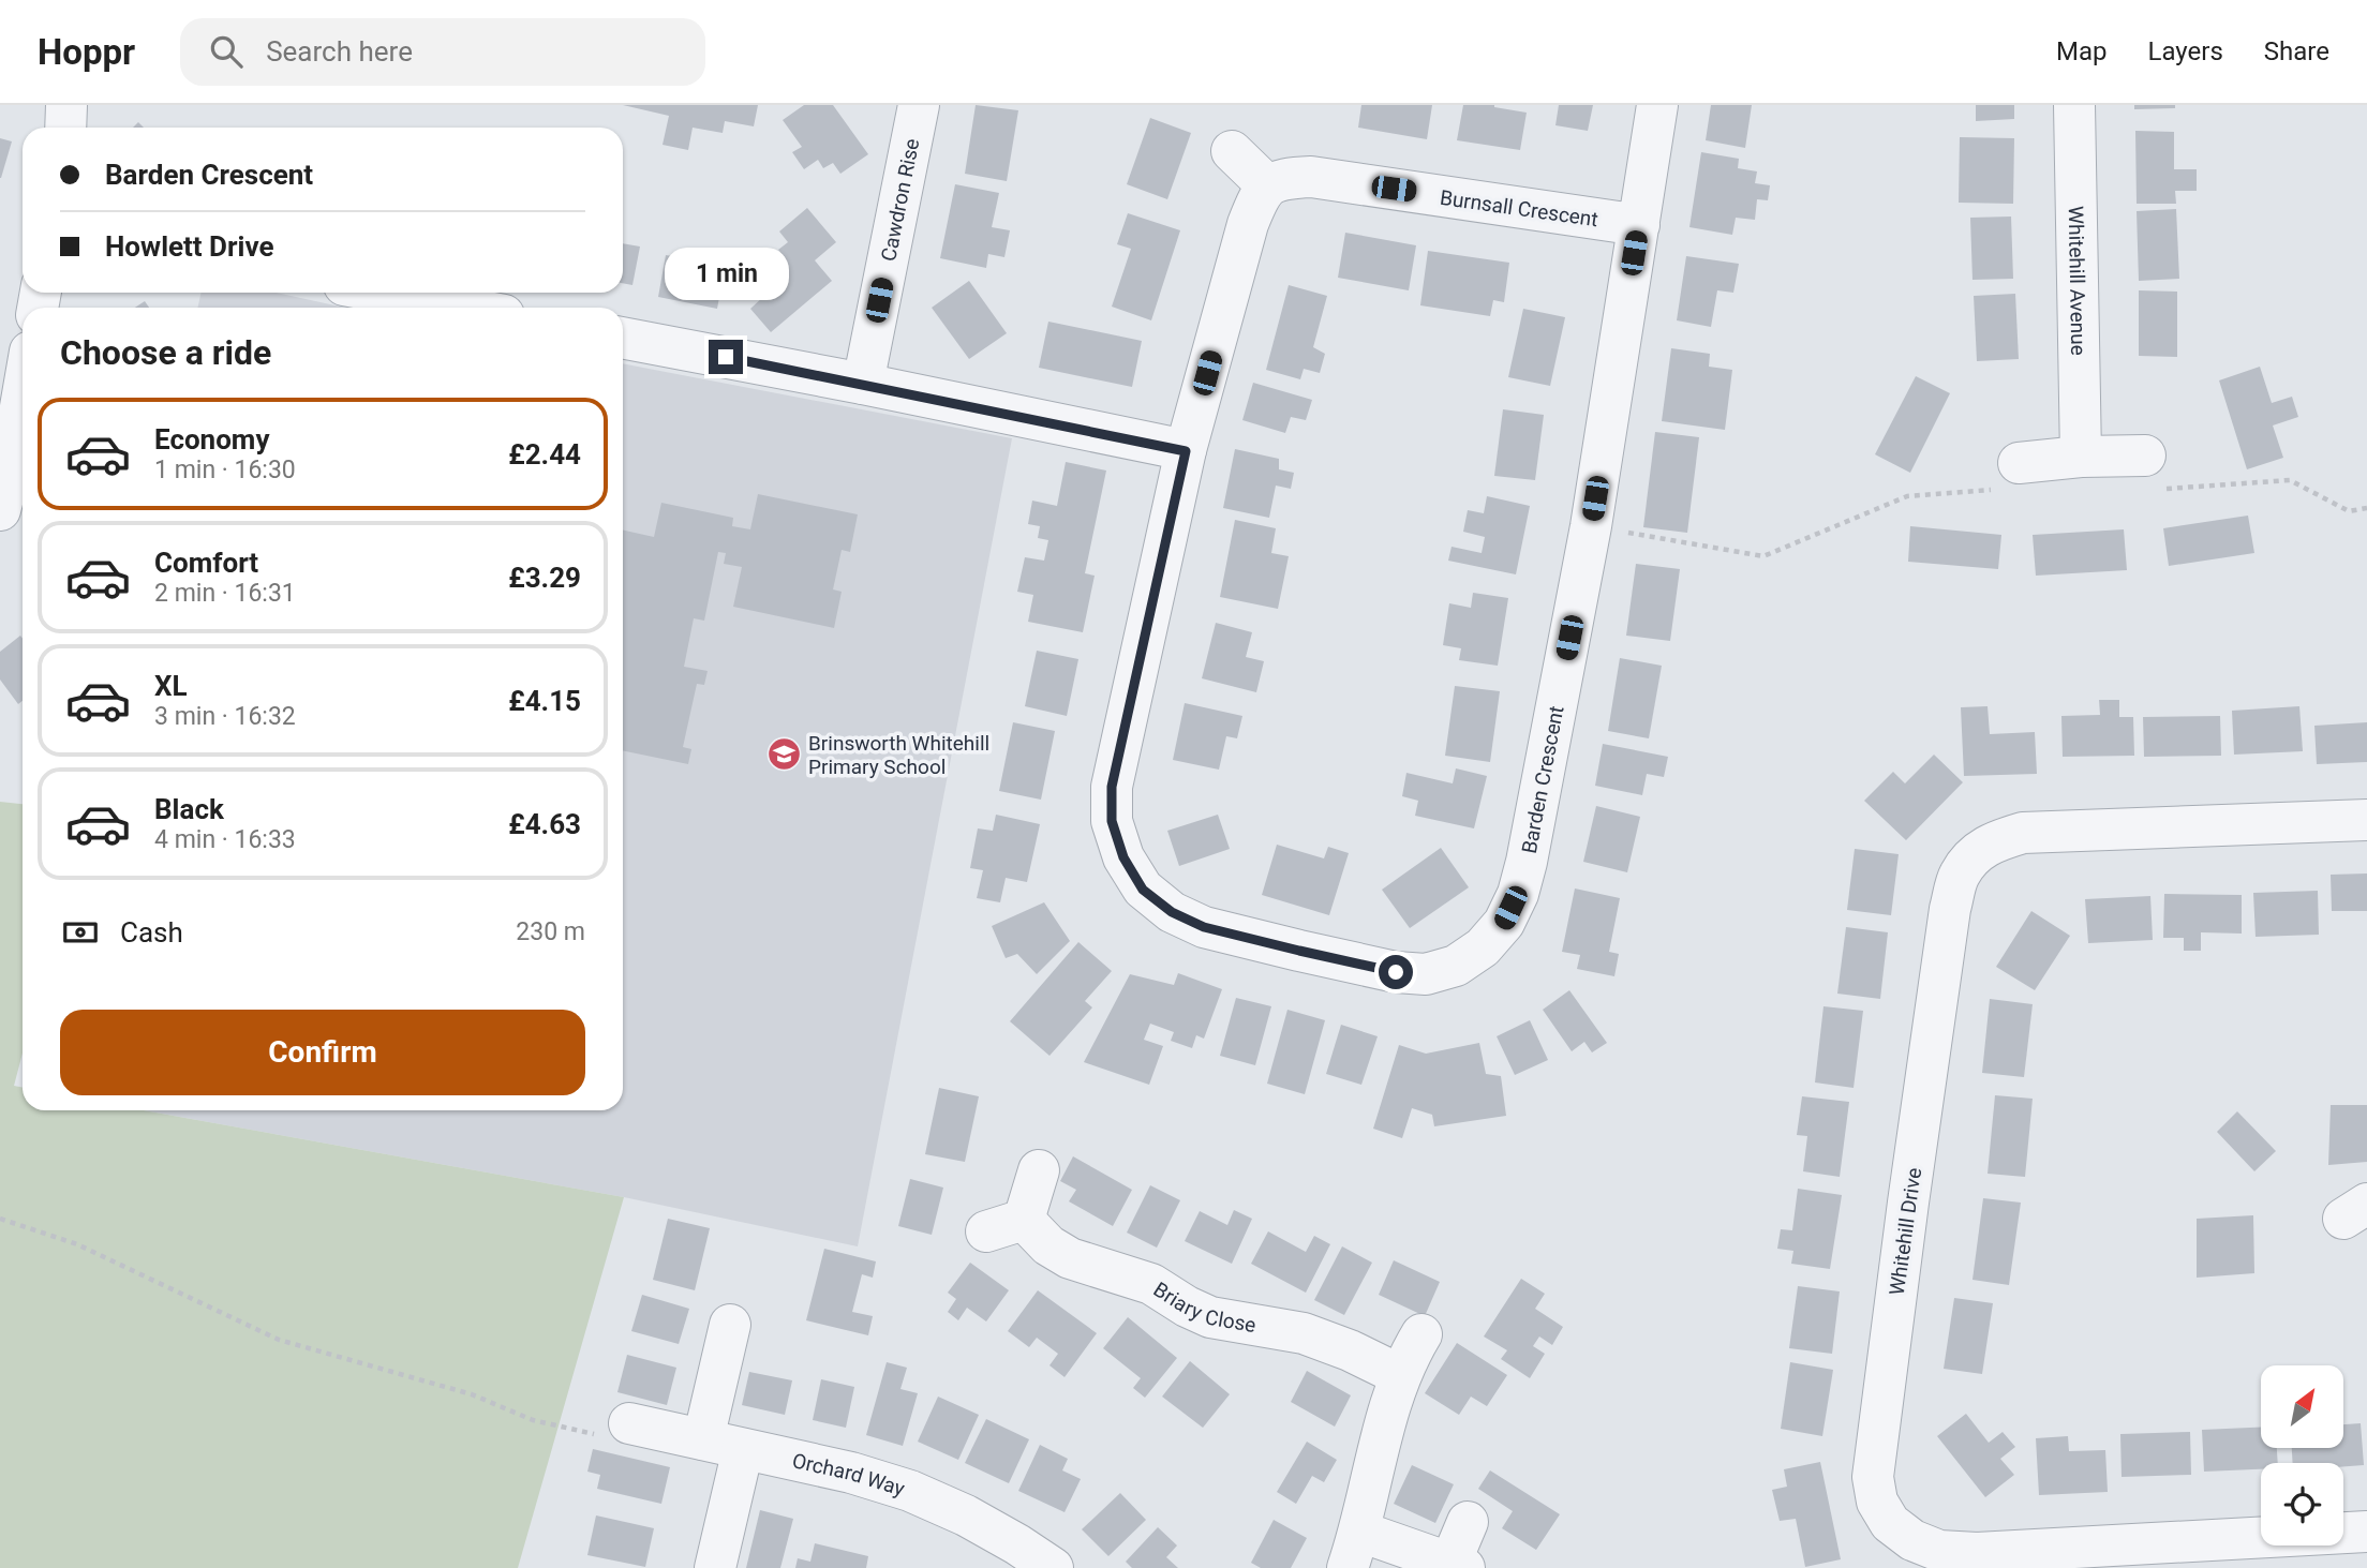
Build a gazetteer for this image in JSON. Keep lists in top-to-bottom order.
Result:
{
  "streets": {
    "street": [
      "Cawdron Rise",
      "Burnsall Crescent",
      "Whitehill Avenue",
      "Barden Crescent",
      "Whitehill Drive",
      "Briary Close",
      "Orchard Way"
    ]
  },
  "crossings": [
    ["Burnsall Crescent", "Barden Crescent"]
  ],
  "places": {
    "school or university": ["Brinsworth Whitehill Primary School"]
  },
  "north": "top right",
  "page": {
    "header": "Hoppr",
    "search": "Search here",
    "nav": ["Map", "Layers", "Share"],
    "banner": ["Barden Crescent", "Howlett Drive"],
    "bubble": "1 min",
    "heading": "Choose a ride",
    "list": [
      {
        "name": "Economy",
        "note": "1 min · 16:30",
        "value": "£2.44"
      },
      {
        "name": "Comfort",
        "note": "2 min · 16:31",
        "value": "£3.29"
      },
      {
        "name": "XL",
        "note": "3 min · 16:32",
        "value": "£4.15"
      },
      {
        "name": "Black",
        "note": "4 min · 16:33",
        "value": "£4.63"
      }
    ],
    "pay": ["Cash", "230 m"],
    "buttons": "Confirm"
  }
}
